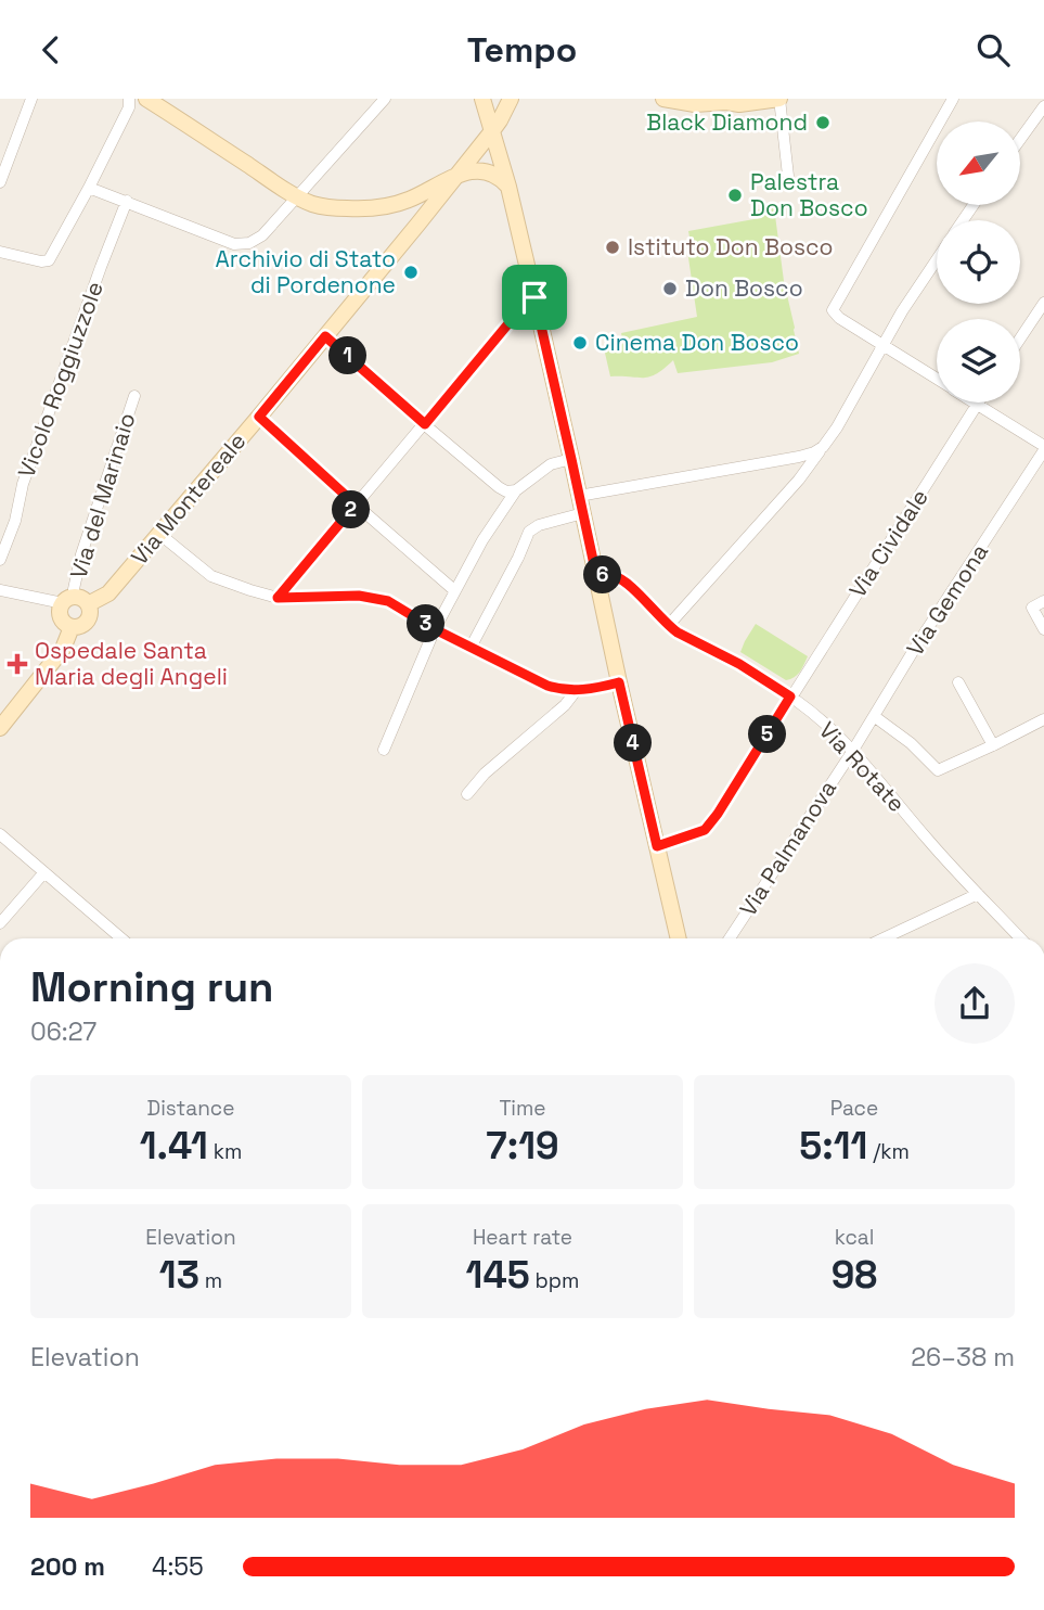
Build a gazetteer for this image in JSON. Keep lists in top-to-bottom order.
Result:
{
  "streets": {
    "main road": ["Via Montereale"],
    "street": [
      "Vicolo Roggiuzzole",
      "Via del Marinaio",
      "Via Cividale",
      "Via Gemona",
      "Via Rotate",
      "Via Palmanova"
    ]
  },
  "crossings": [
    ["Via del Marinaio", "Via Montereale"],
    ["Via Cividale", "Via Rotate"],
    ["Via Gemona", "Via Rotate"],
    ["Via Gemona", "Via Palmanova"],
    ["Via Rotate", "Via Palmanova"]
  ],
  "places": {
    "other": [
      "Black Diamond",
      "Palestra Don Bosco",
      "Istituto Don Bosco",
      "Archivio di Stato di Pordenone",
      "Don Bosco",
      "Cinema Don Bosco"
    ],
    "health": ["Ospedale Santa Maria degli Angeli"]
  },
  "north": "bottom left",
  "page": {
    "header": "Tempo",
    "pins": [
      "1",
      "2",
      "6",
      "3",
      "5",
      "4"
    ],
    "heading": ["Morning run", "06:27"],
    "stats": [
      ["Distance", "1.41 km"],
      ["Time", "7:19"],
      ["Pace", "5:11 /km"],
      ["Elevation", "13 m"],
      ["Heart rate", "145 bpm"],
      ["kcal", "98"]
    ],
    "chart": ["Elevation", "26–38 m"],
    "list": [
      {
        "name": "200 m",
        "note": "4:55"
      }
    ]
  }
}
